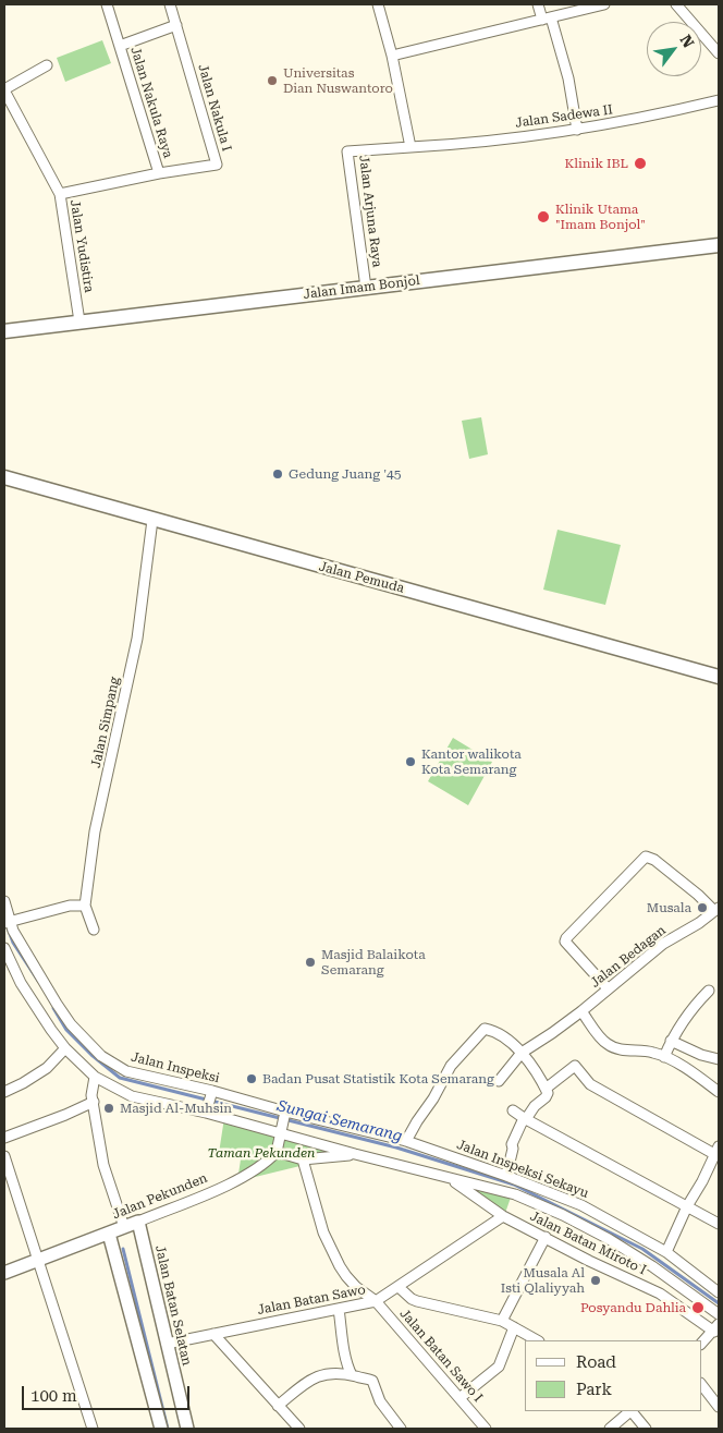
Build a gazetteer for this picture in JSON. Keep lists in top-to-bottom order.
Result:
{
  "streets": {
    "main road": [
      "Jalan Imam Bonjol",
      "Jalan Pemuda",
      "Jalan Pekunden",
      "Jalan Batan Selatan"
    ],
    "street": [
      "Jalan Nakula Raya",
      "Jalan Nakula I",
      "Jalan Sadewa II",
      "Jalan Arjuna Raya",
      "Jalan Yudistira",
      "Jalan Simpang",
      "Jalan Bedagan",
      "Jalan Inspeksi",
      "Jalan Inspeksi Sekayu",
      "Jalan Batan Miroto I",
      "Jalan Batan Sawo",
      "Jalan Batan Sawo I"
    ]
  },
  "crossings": [
    ["Jalan Nakula Raya", "Jalan Nakula I"],
    ["Jalan Nakula Raya", "Jalan Yudistira"],
    ["Jalan Sadewa II", "Jalan Arjuna Raya"],
    ["Jalan Arjuna Raya", "Jalan Imam Bonjol"],
    ["Jalan Yudistira", "Jalan Imam Bonjol"],
    ["Jalan Pemuda", "Jalan Simpang"],
    ["Jalan Inspeksi", "Jalan Inspeksi Sekayu"],
    ["Jalan Pekunden", "Jalan Batan Selatan"],
    ["Jalan Batan Miroto I", "Jalan Batan Sawo"],
    ["Jalan Batan Sawo", "Jalan Batan Selatan"],
    ["Jalan Batan Sawo", "Jalan Batan Sawo I"]
  ],
  "water": ["Sungai Semarang"],
  "parks": ["Taman Pekunden"],
  "places": [
    "Universitas Dian Nuswantoro",
    "Klinik IBL",
    "Klinik Utama \"Imam Bonjol\"",
    "Gedung Juang '45",
    "Kantor walikota Kota Semarang",
    "Musala",
    "Masjid Balaikota Semarang",
    "Badan Pusat Statistik Kota Semarang",
    "Masjid Al-Muhsin",
    "Musala Al Isti Qlaliyyah",
    "Posyandu Dahlia"
  ],
  "legend": ["Road", "Park"],
  "scale_bar": "100 m",
  "north": "top right"
}
